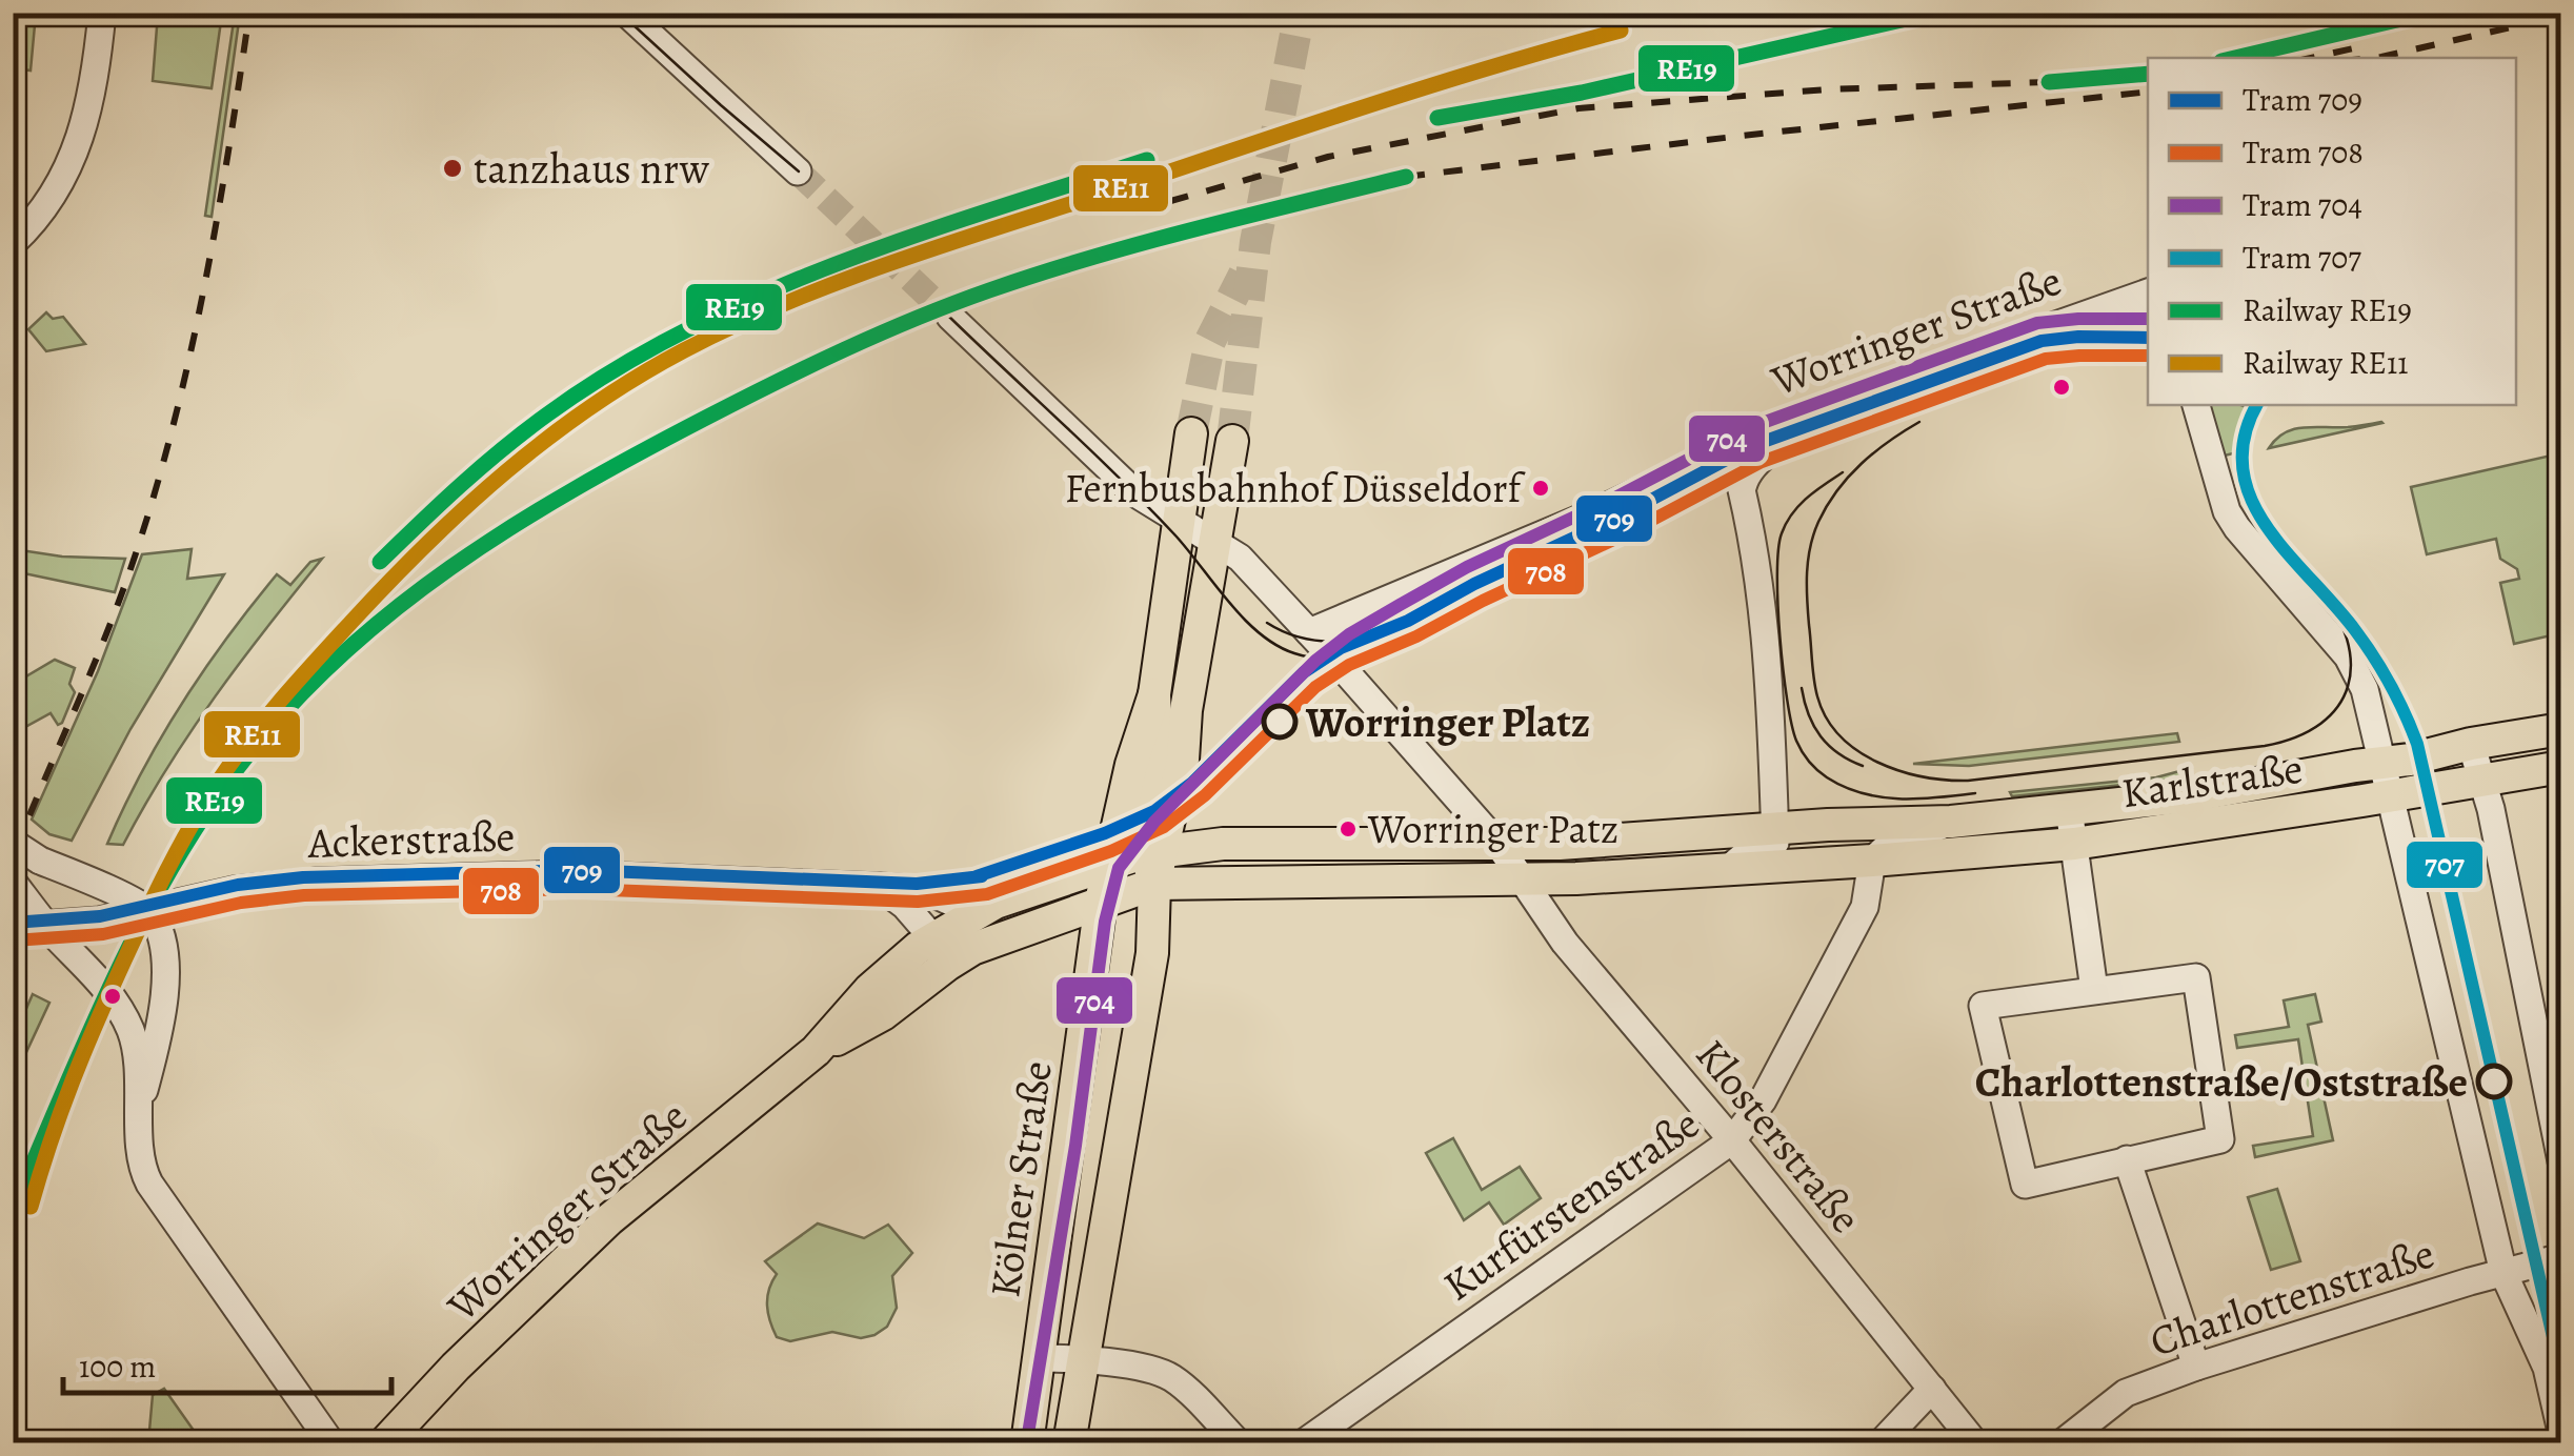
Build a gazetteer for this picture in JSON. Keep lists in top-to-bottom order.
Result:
{
  "streets": {
    "main road": ["Worringer Straße", "Karlstraße", "Kölner Straße"],
    "street": [
      "Ackerstraße",
      "Klosterstraße",
      "Kurfürstenstraße",
      "Charlottenstraße"
    ]
  },
  "crossings": [
    ["Worringer Straße", "Ackerstraße"],
    ["Worringer Straße", "Klosterstraße"],
    ["Worringer Straße", "Kölner Straße"],
    ["Karlstraße", "Klosterstraße"],
    ["Karlstraße", "Kurfürstenstraße"],
    ["Klosterstraße", "Kurfürstenstraße"]
  ],
  "places": [
    "tanzhaus nrw",
    "Fernbusbahnhof Düsseldorf",
    "Worringer Platz",
    "Worringer Patz",
    "Charlottenstraße/Oststraße"
  ],
  "lines": [
    "rail line RE19",
    "rail line RE11",
    "tram line 704",
    "tram line 709",
    "tram line 708",
    "tram line 707"
  ],
  "legend": [
    "Tram 709",
    "Tram 708",
    "Tram 704",
    "Tram 707",
    "Railway RE19",
    "Railway RE11"
  ],
  "scale_bar": "100 m"
}
